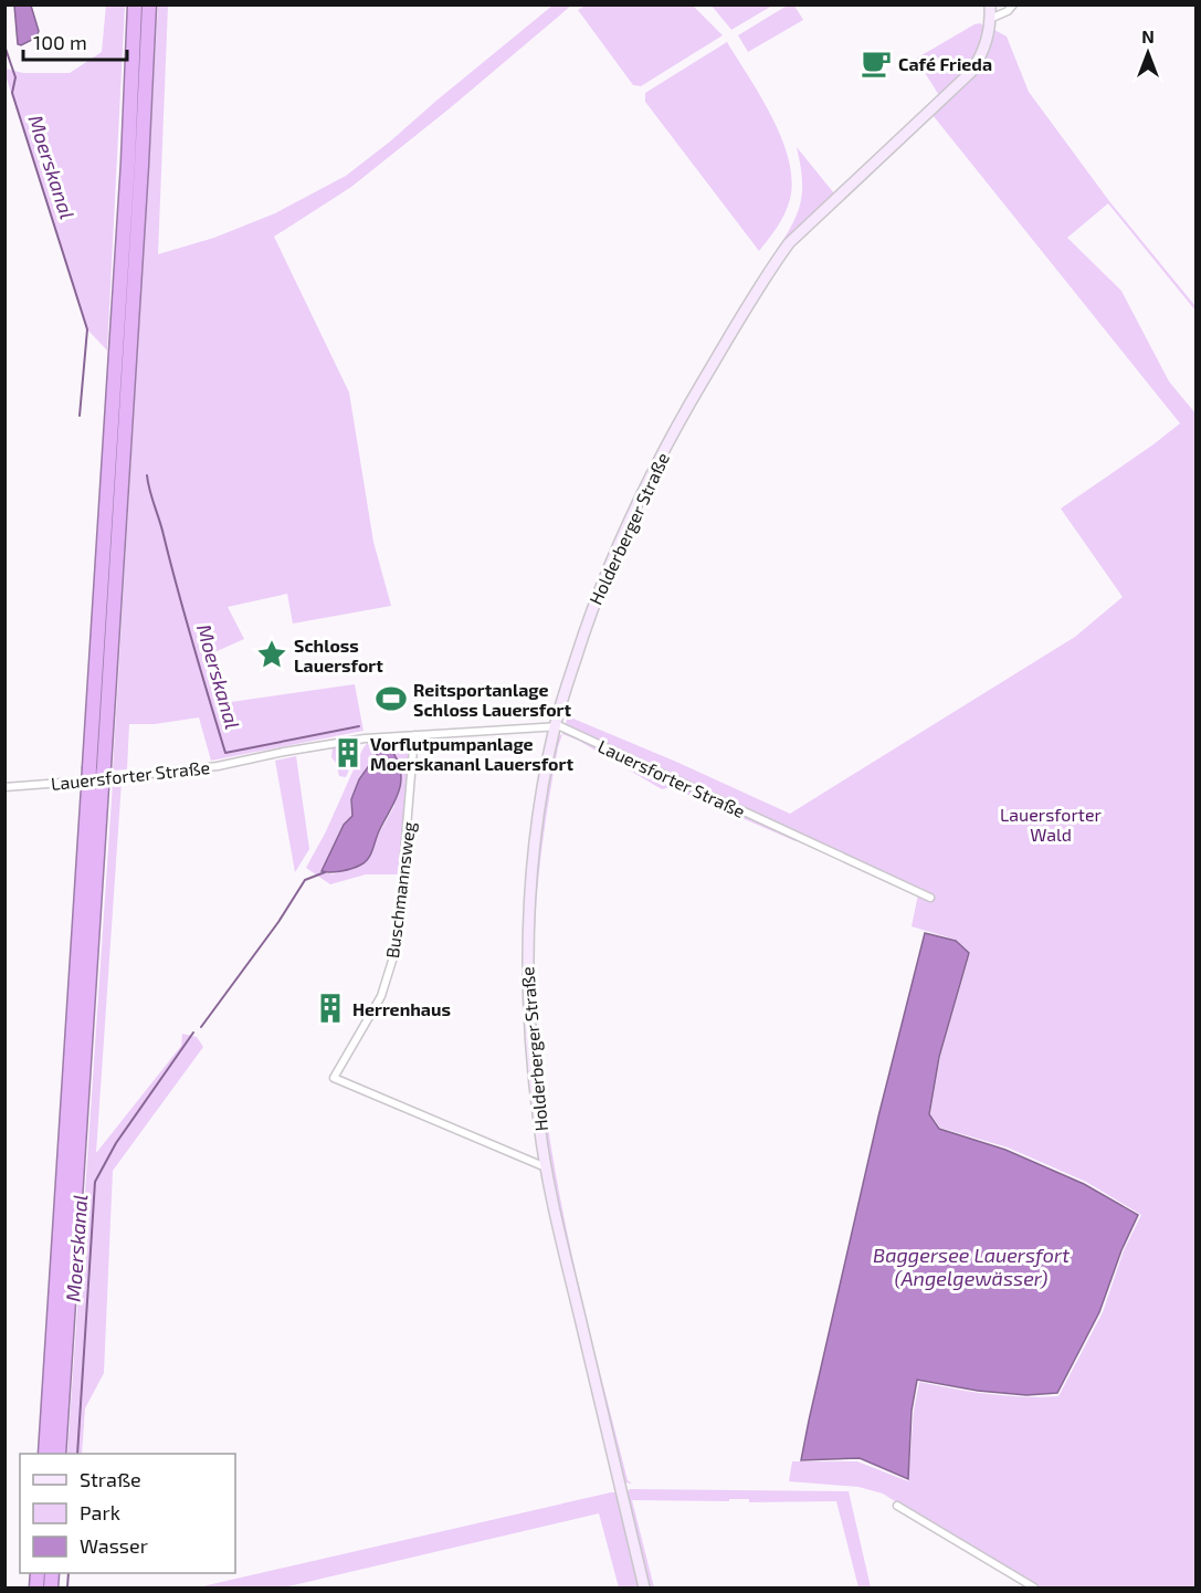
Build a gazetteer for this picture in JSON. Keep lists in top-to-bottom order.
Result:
{
  "streets": {
    "main road": ["Holderberger Straße"],
    "street": ["Lauersforter Straße", "Buschmannsweg"]
  },
  "crossings": [
    ["Holderberger Straße", "Lauersforter Straße"],
    ["Holderberger Straße", "Buschmannsweg"],
    ["Lauersforter Straße", "Buschmannsweg"]
  ],
  "water": ["Moerskanal", "Baggersee Lauersfort (Angelgewässer)"],
  "parks": ["Lauersforter Wald"],
  "places": {
    "cafe": ["Café Frieda"],
    "place": ["Schloss Lauersfort"],
    "sports": ["Reitsportanlage Schloss Lauersfort"],
    "building": ["Vorflutpumpanlage Moerskananl Lauersfort", "Herrenhaus"]
  },
  "legend": ["Straße", "Park", "Wasser"],
  "scale_bar": "100 m",
  "north": "top"
}
